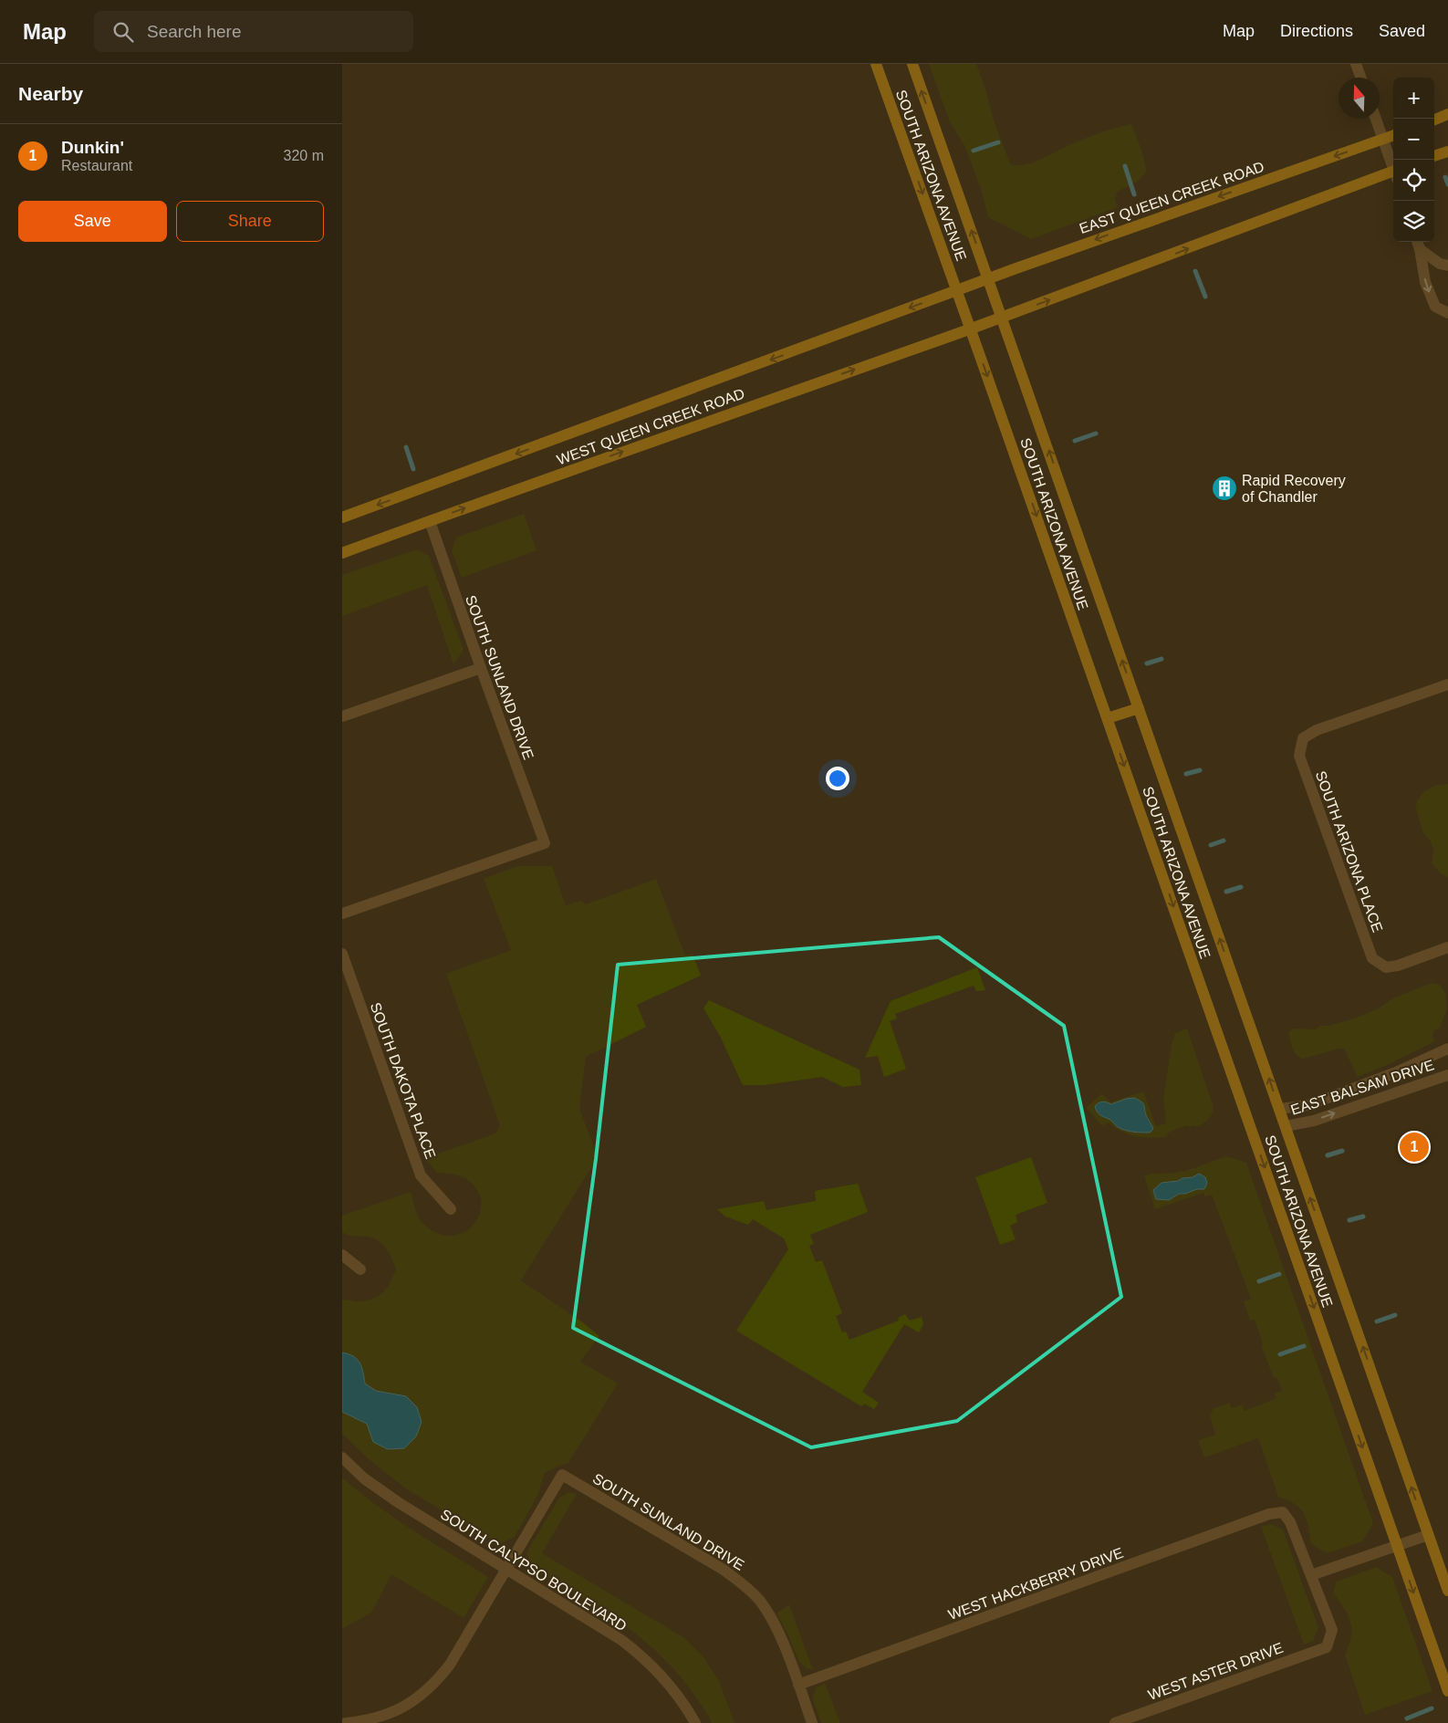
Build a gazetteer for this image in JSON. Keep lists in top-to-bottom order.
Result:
{
  "streets": {
    "main road": ["SOUTH ARIZONA AVENUE", "EAST QUEEN CREEK ROAD", "WEST QUEEN CREEK ROAD"],
    "street": [
      "SOUTH SUNLAND DRIVE",
      "SOUTH ARIZONA PLACE",
      "SOUTH DAKOTA PLACE",
      "EAST BALSAM DRIVE",
      "SOUTH CALYPSO BOULEVARD",
      "WEST HACKBERRY DRIVE",
      "WEST ASTER DRIVE"
    ]
  },
  "crossings": [
    ["SOUTH ARIZONA AVENUE", "EAST QUEEN CREEK ROAD"],
    ["SOUTH ARIZONA AVENUE", "WEST QUEEN CREEK ROAD"],
    ["SOUTH ARIZONA AVENUE", "EAST BALSAM DRIVE"],
    ["EAST QUEEN CREEK ROAD", "WEST QUEEN CREEK ROAD"],
    ["WEST QUEEN CREEK ROAD", "SOUTH SUNLAND DRIVE"],
    ["SOUTH SUNLAND DRIVE", "SOUTH CALYPSO BOULEVARD"],
    ["SOUTH SUNLAND DRIVE", "WEST HACKBERRY DRIVE"],
    ["WEST HACKBERRY DRIVE", "WEST ASTER DRIVE"]
  ],
  "places": {
    "building": ["Rapid Recovery of Chandler"]
  },
  "north": "top",
  "page": {
    "header": "Map",
    "search": "Search here",
    "nav": ["Map", "Directions", "Saved"],
    "heading": "Nearby",
    "map_buttons": ["+", "−"],
    "list": [
      {
        "mark": "1",
        "name": "Dunkin'",
        "note": "Restaurant",
        "value": "320 m"
      }
    ],
    "buttons": ["Save", "Share"],
    "pins": "1"
  }
}
